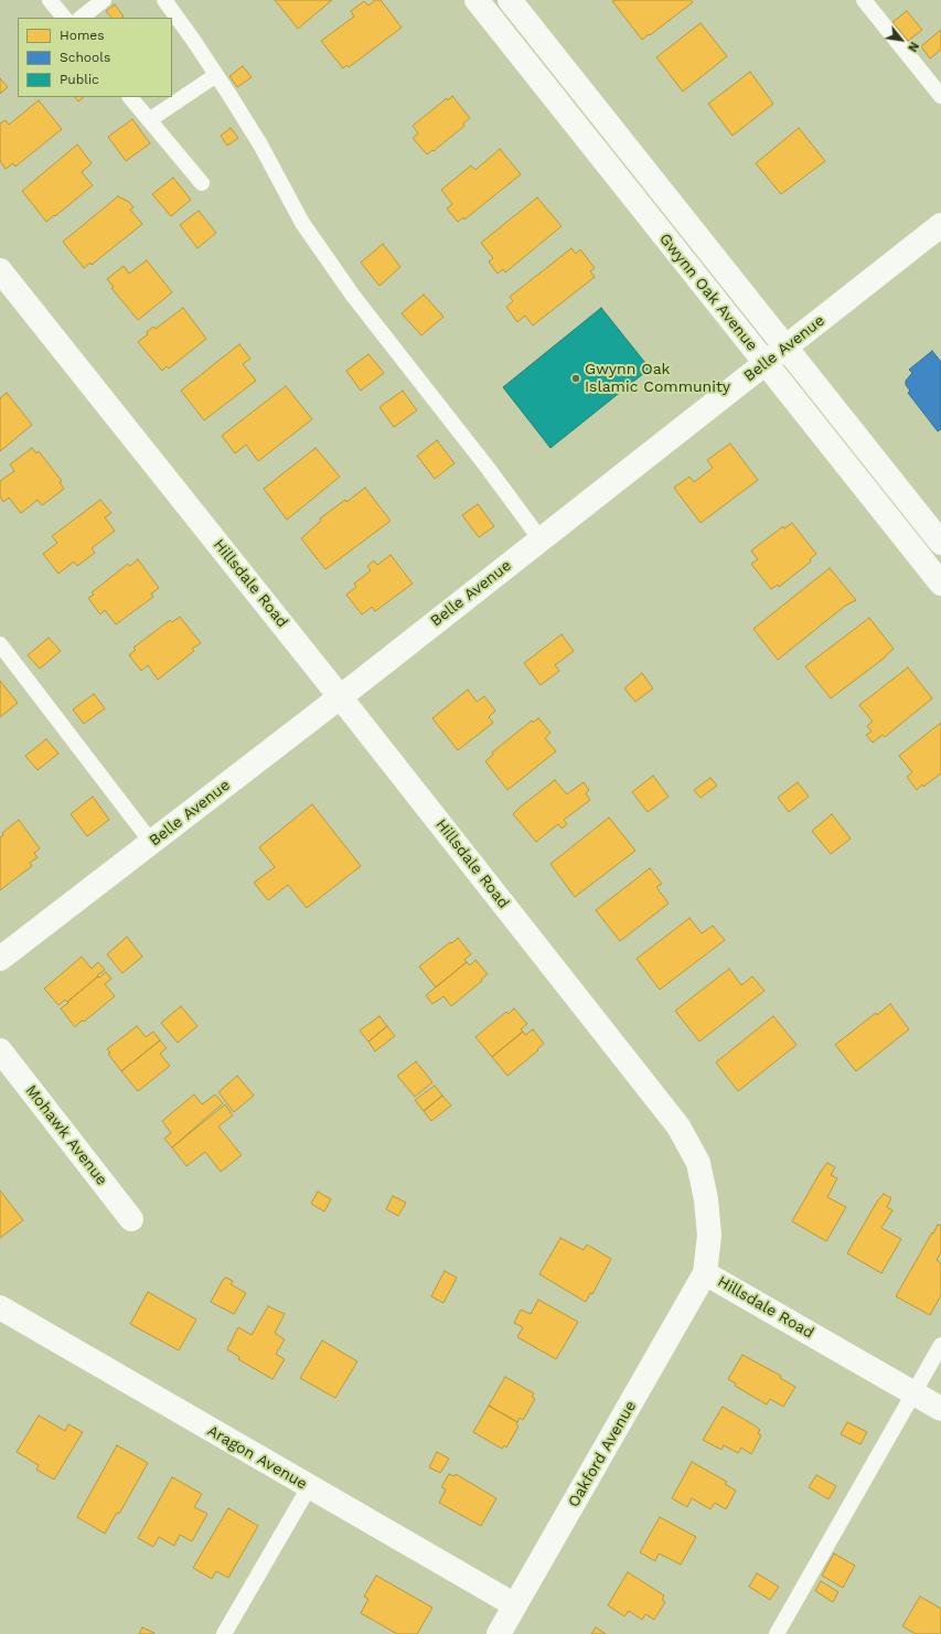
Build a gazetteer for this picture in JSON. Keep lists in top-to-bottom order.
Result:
{
  "streets": {
    "street": [
      "Gwynn Oak Avenue",
      "Belle Avenue",
      "Hillsdale Road",
      "Mohawk Avenue",
      "Oakford Avenue",
      "Aragon Avenue"
    ]
  },
  "crossings": [
    ["Gwynn Oak Avenue", "Belle Avenue"],
    ["Belle Avenue", "Hillsdale Road"],
    ["Hillsdale Road", "Oakford Avenue"],
    ["Oakford Avenue", "Aragon Avenue"]
  ],
  "places": ["Gwynn Oak Islamic Community"],
  "legend": ["Homes", "Schools", "Public"],
  "north": "bottom right"
}
